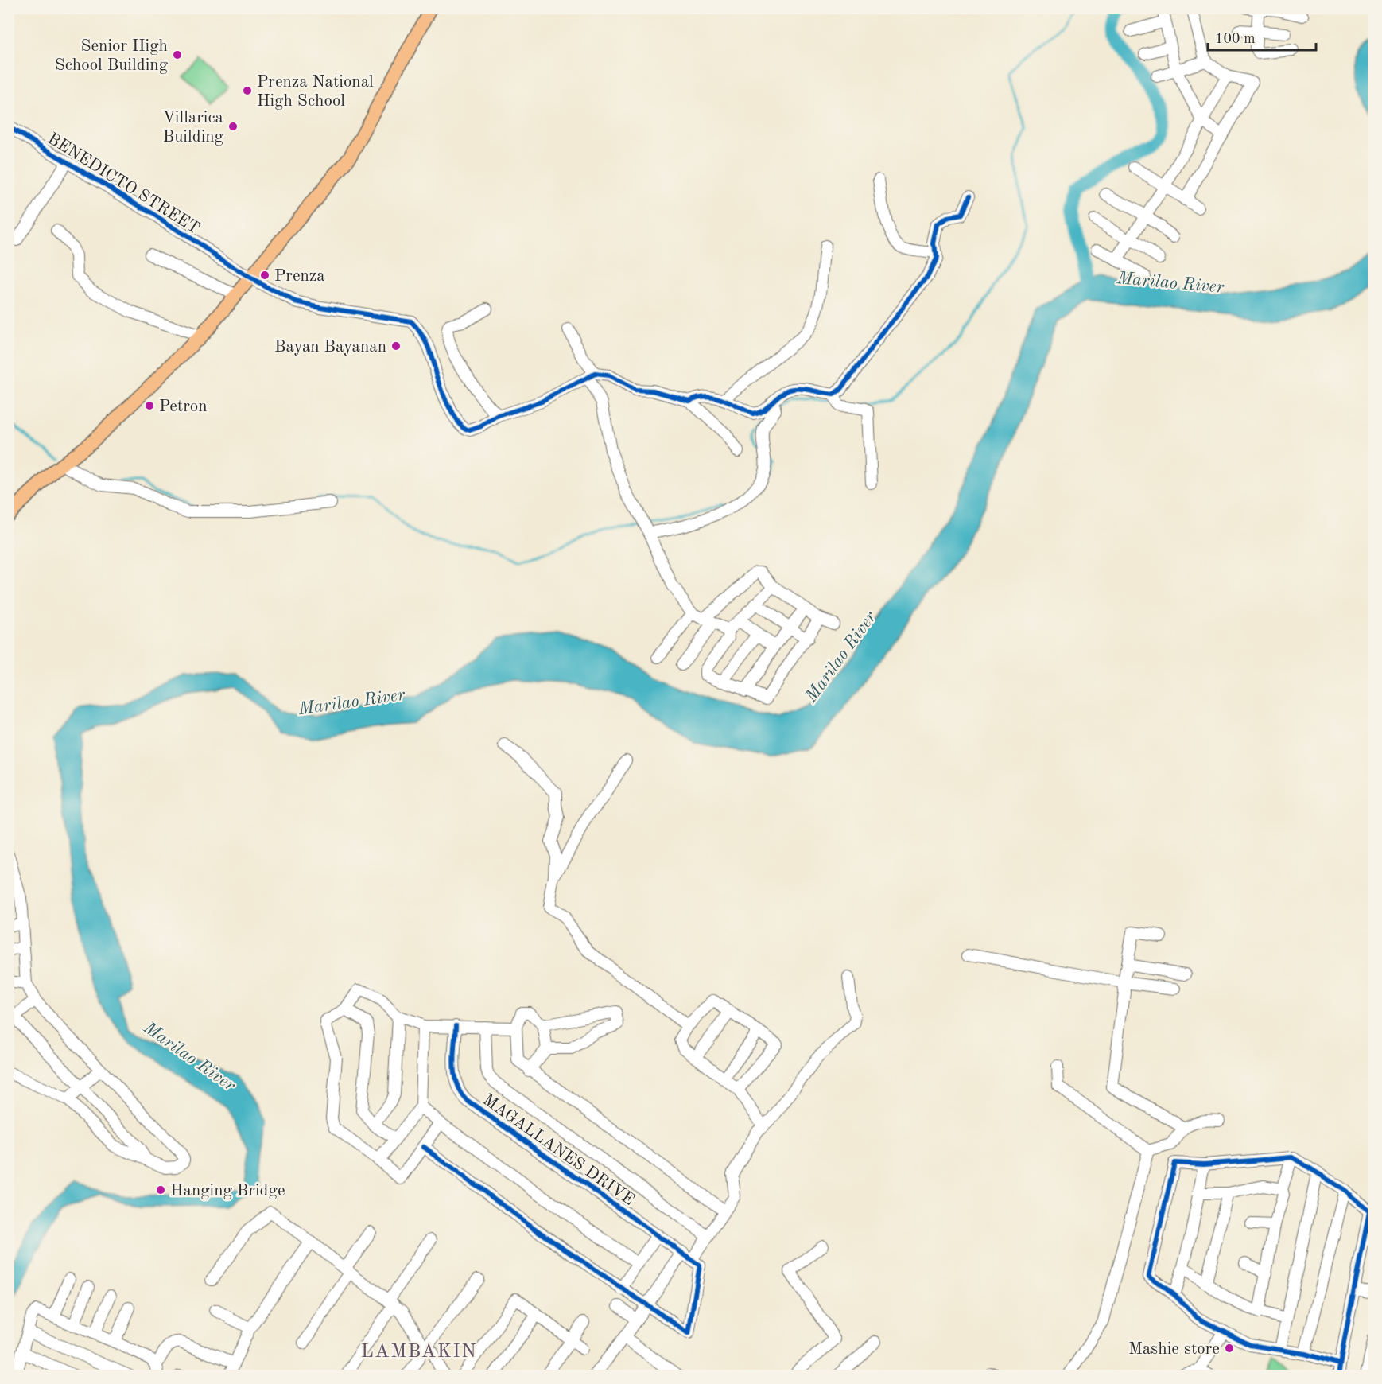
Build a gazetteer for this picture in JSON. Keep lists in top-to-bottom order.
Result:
{
  "streets": {
    "street": ["BENEDICTO STREET", "MAGALLANES DRIVE"]
  },
  "districts": ["LAMBAKIN"],
  "water": ["Marilao River"],
  "places": [
    "Senior High School Building",
    "Prenza National High School",
    "Villarica Building",
    "Prenza",
    "Bayan Bayanan",
    "Petron",
    "Hanging Bridge",
    "Mashie store"
  ],
  "scale_bar": "100 m"
}
